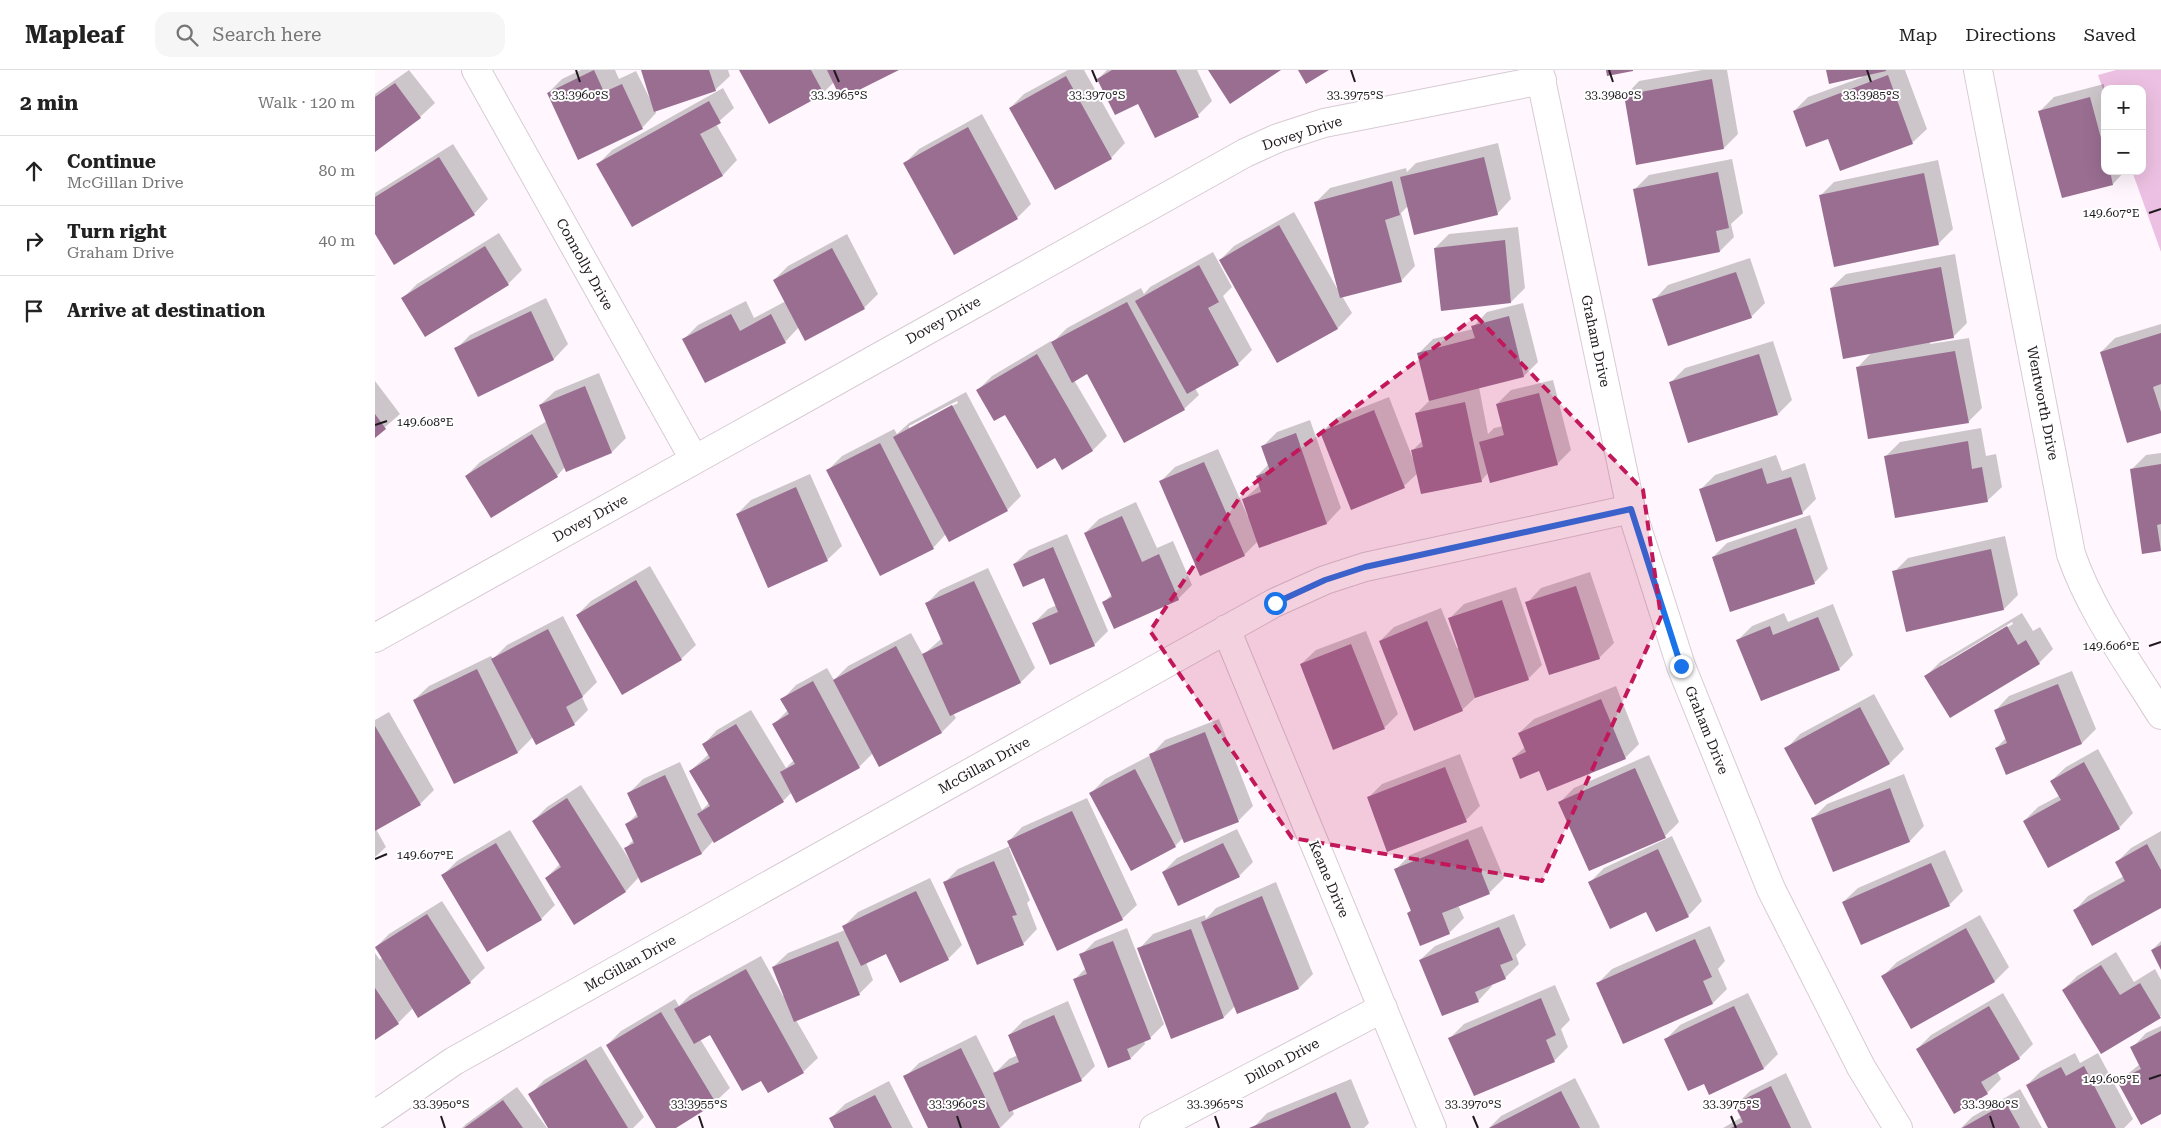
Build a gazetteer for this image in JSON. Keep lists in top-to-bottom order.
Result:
{
  "streets": {
    "street": [
      "Dovey Drive",
      "Connolly Drive",
      "Graham Drive",
      "Wentworth Drive",
      "McGillan Drive",
      "Keane Drive",
      "Dillon Drive"
    ]
  },
  "crossings": [
    ["Dovey Drive", "Connolly Drive"],
    ["Dovey Drive", "Graham Drive"],
    ["Graham Drive", "McGillan Drive"],
    ["McGillan Drive", "Keane Drive"],
    ["Keane Drive", "Dillon Drive"]
  ],
  "page": {
    "header": "Mapleaf",
    "search": "Search here",
    "nav": ["Map", "Directions", "Saved"],
    "heading": ["2 min", "Walk · 120 m"],
    "map_buttons": ["+", "−"],
    "list": [
      ["Continue", "McGillan Drive", "80 m"],
      ["Turn right", "Graham Drive", "40 m"],
      "Arrive at destination"
    ]
  },
  "coordinates": [
    "33.3980°S",
    "33.3960°S",
    "33.3965°S",
    "33.3970°S",
    "33.3975°S",
    "33.3985°S",
    "149.607°E",
    "149.608°E",
    "149.606°E",
    "149.605°E",
    "33.3950°S",
    "33.3955°S"
  ]
}
